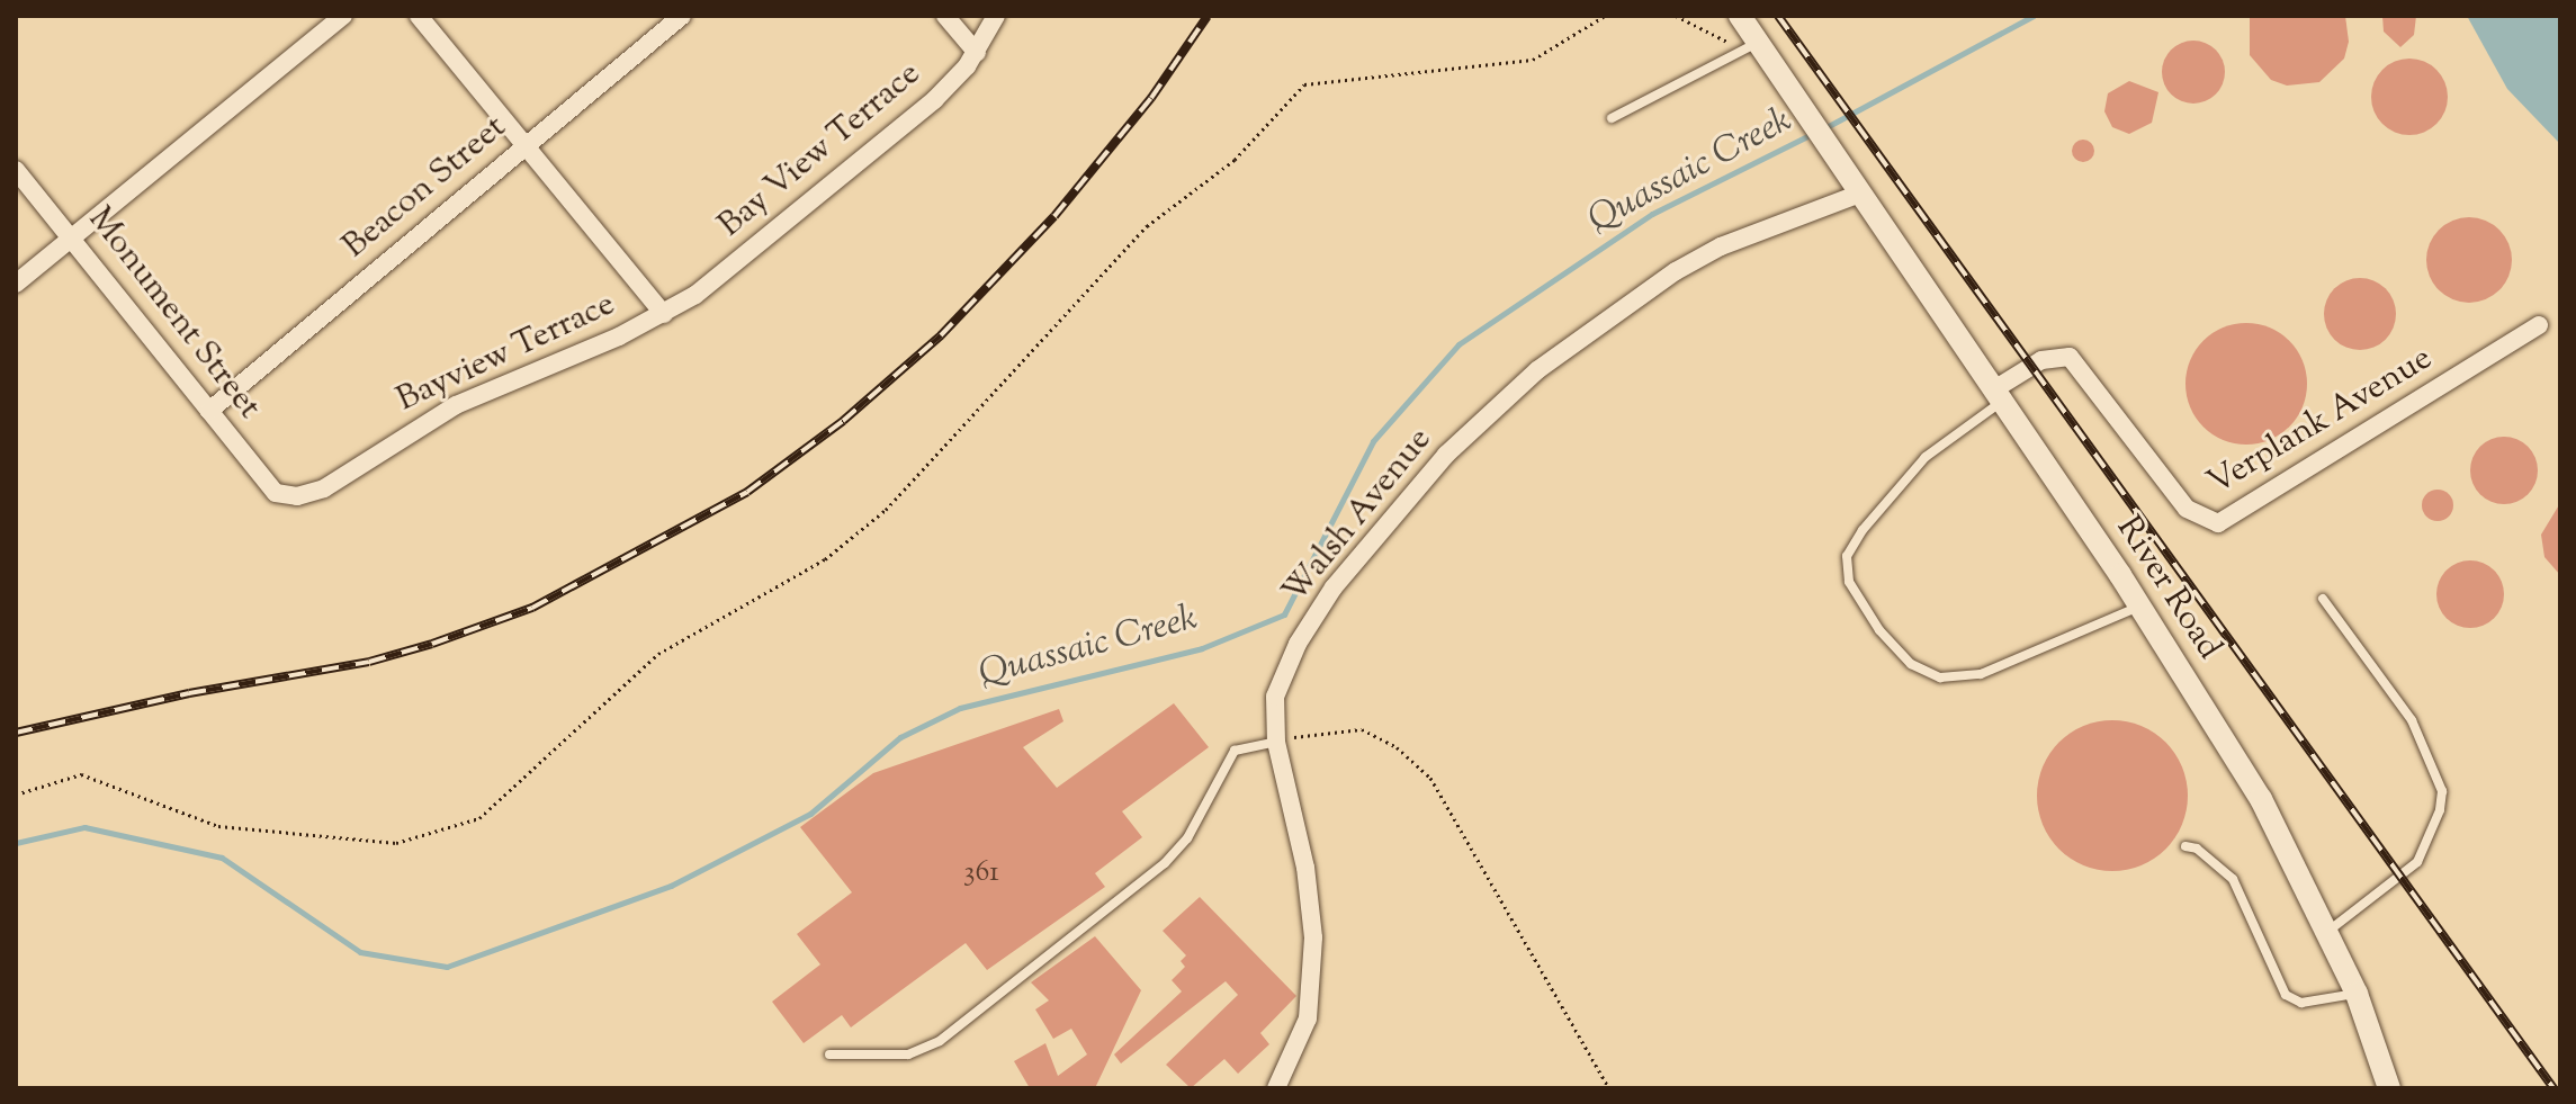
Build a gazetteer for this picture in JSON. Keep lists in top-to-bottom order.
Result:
{
  "streets": {
    "street": [
      "Bay View Terrace",
      "Beacon Street",
      "Monument Street",
      "Bayview Terrace",
      "Verplank Avenue",
      "Walsh Avenue",
      "River Road"
    ]
  },
  "crossings": [
    ["Bay View Terrace", "Bayview Terrace"],
    ["Beacon Street", "Monument Street"],
    ["Monument Street", "Bayview Terrace"],
    ["Verplank Avenue", "River Road"],
    ["Walsh Avenue", "River Road"]
  ],
  "water": ["Quassaic Creek"],
  "house_numbers": ["361"]
}
